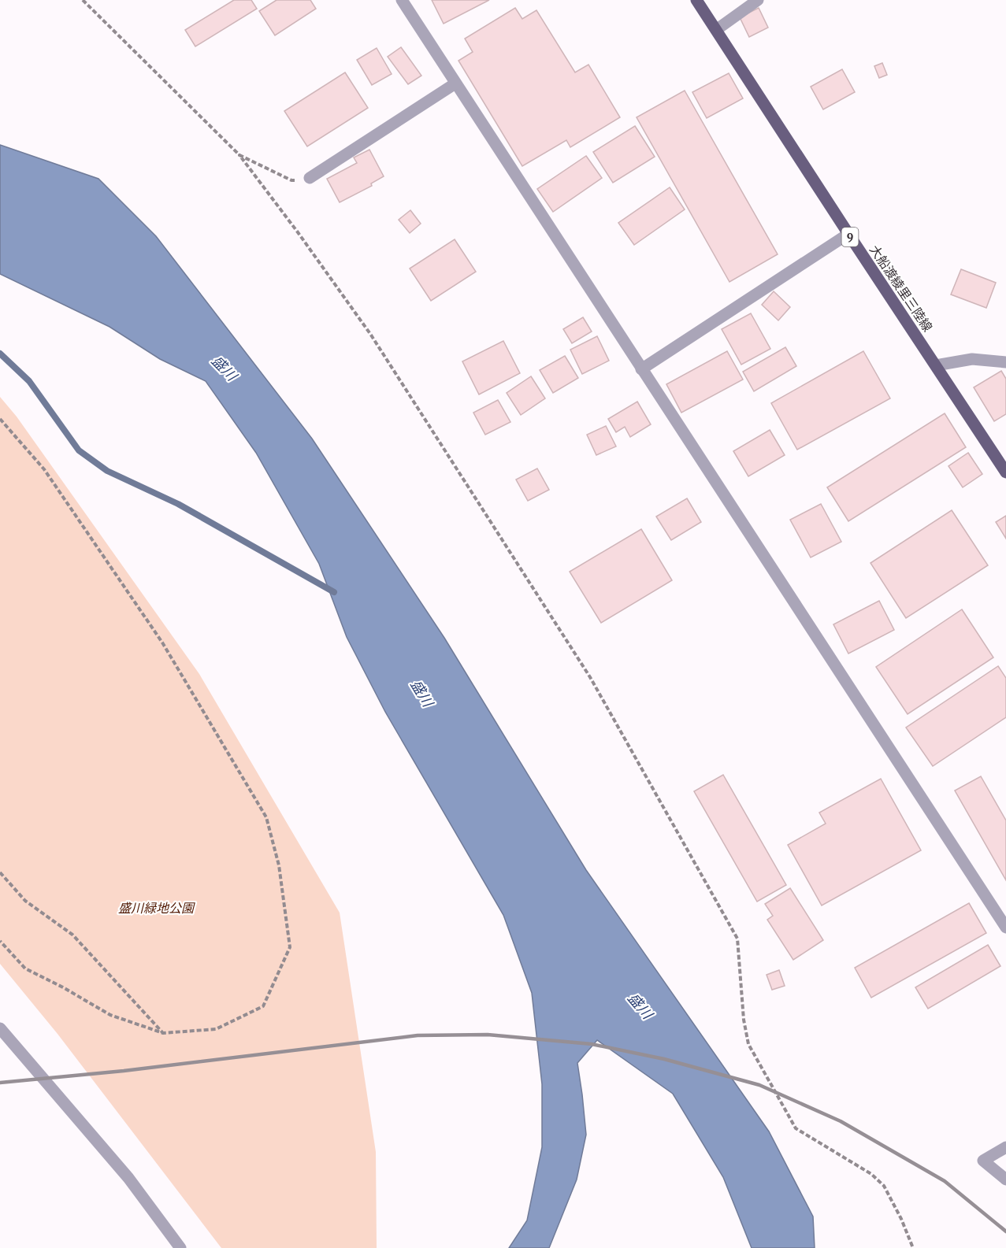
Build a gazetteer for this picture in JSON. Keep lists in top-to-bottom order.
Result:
{
  "streets": {
    "main road": ["9", "大船渡綾里三陸線"]
  },
  "water": ["盛川"],
  "parks": ["盛川緑地公園"]
}
